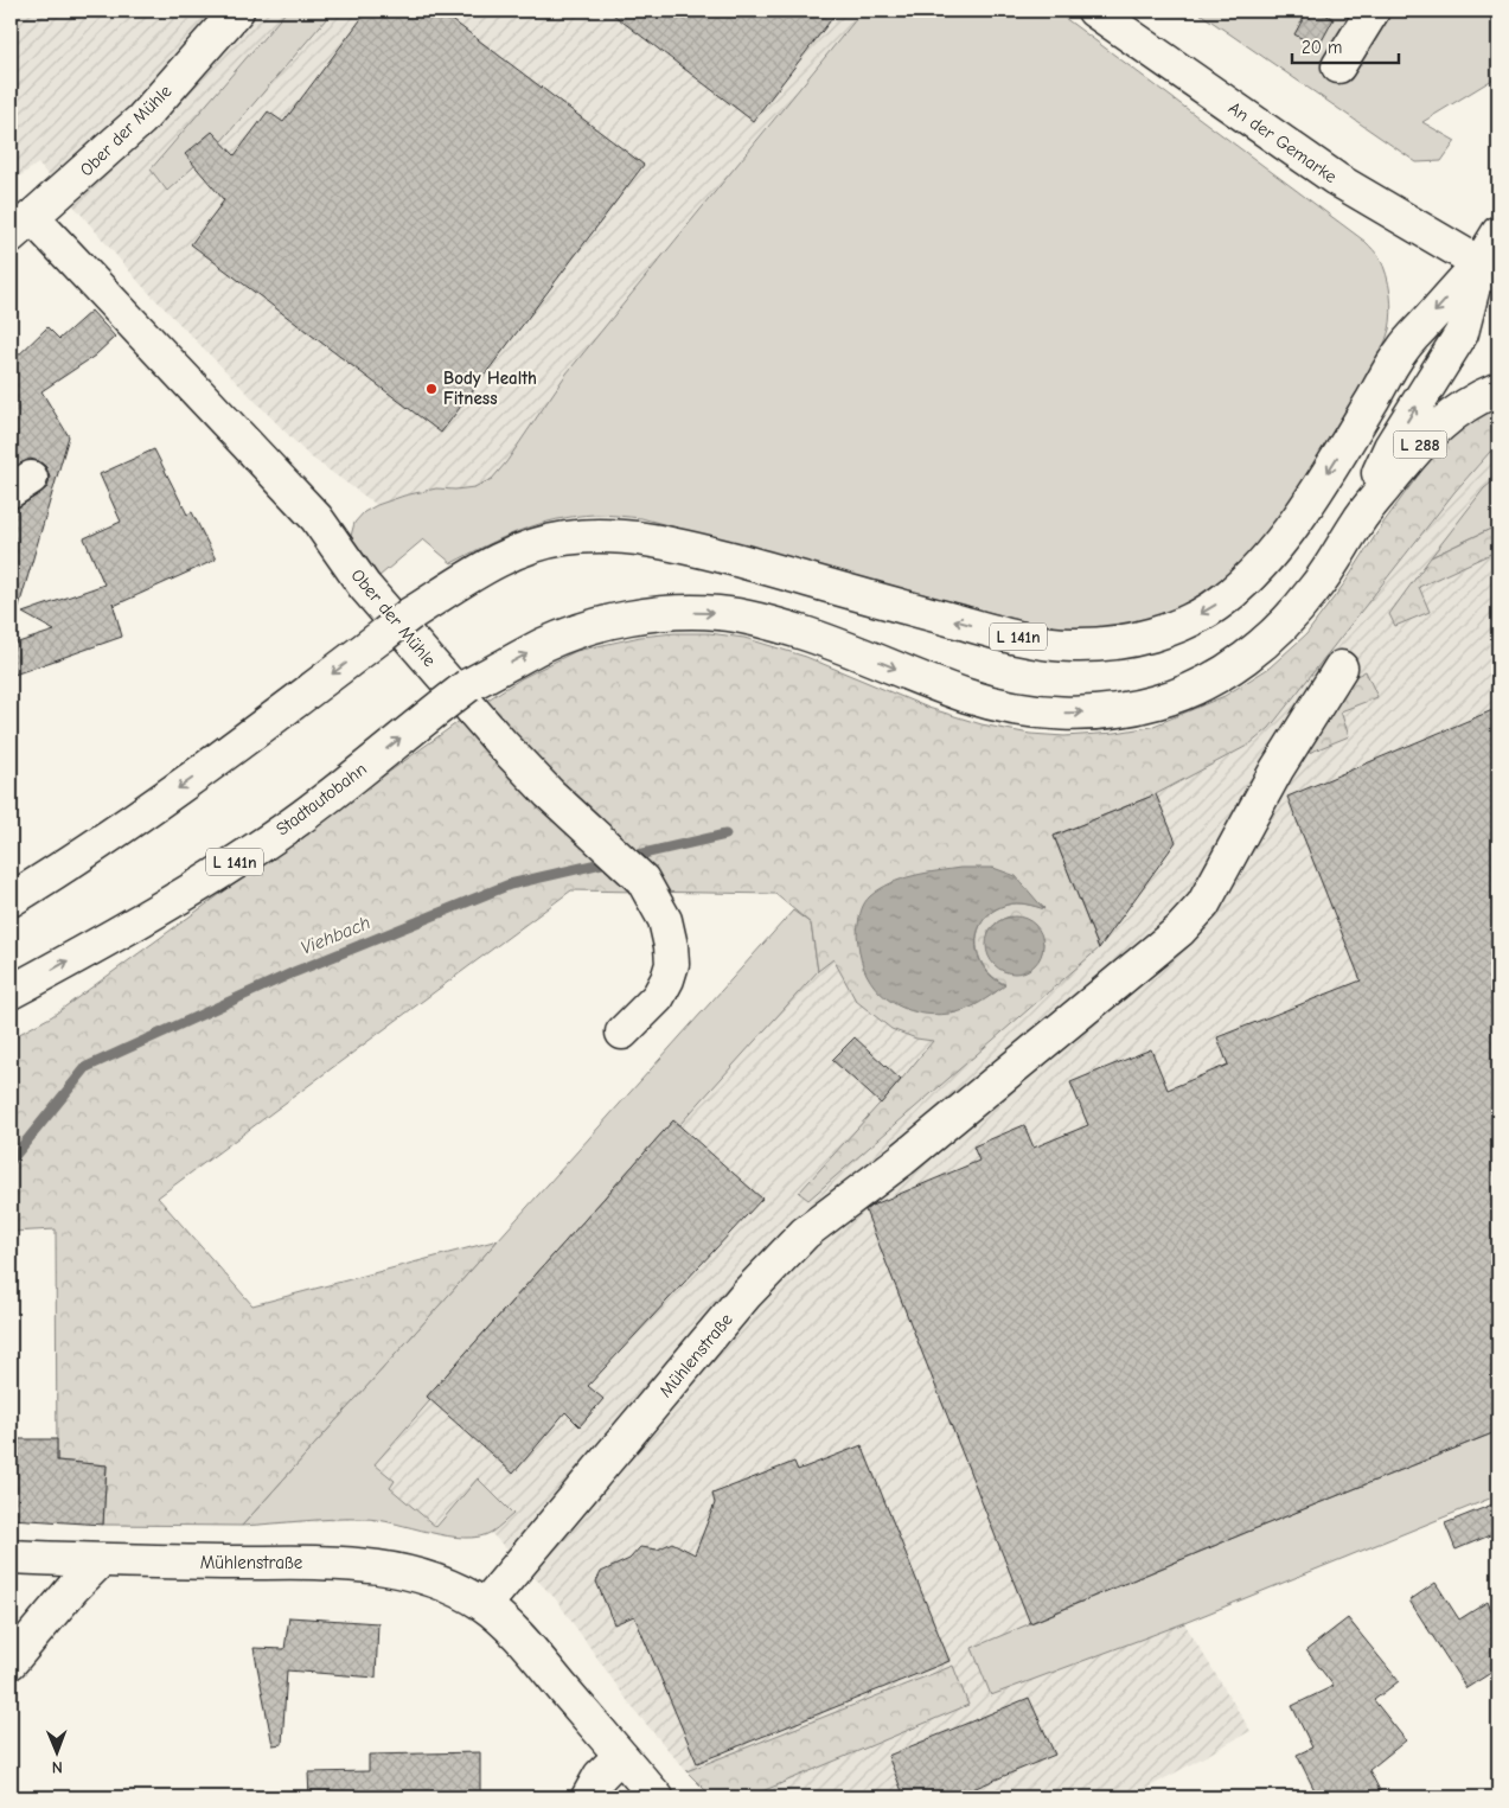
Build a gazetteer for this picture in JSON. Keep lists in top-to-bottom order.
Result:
{
  "streets": {
    "main road": [
      "Ober der Mühle",
      "An der Gemarke",
      "L 288",
      "L 141n",
      "Stadtautobahn",
      "Mühlenstraße"
    ]
  },
  "crossings": [
    ["An der Gemarke", "L 141n"],
    ["L 288", "Stadtautobahn"]
  ],
  "water": ["Viehbach"],
  "places": ["Body Health Fitness"],
  "scale_bar": "20 m",
  "north": "bottom"
}
